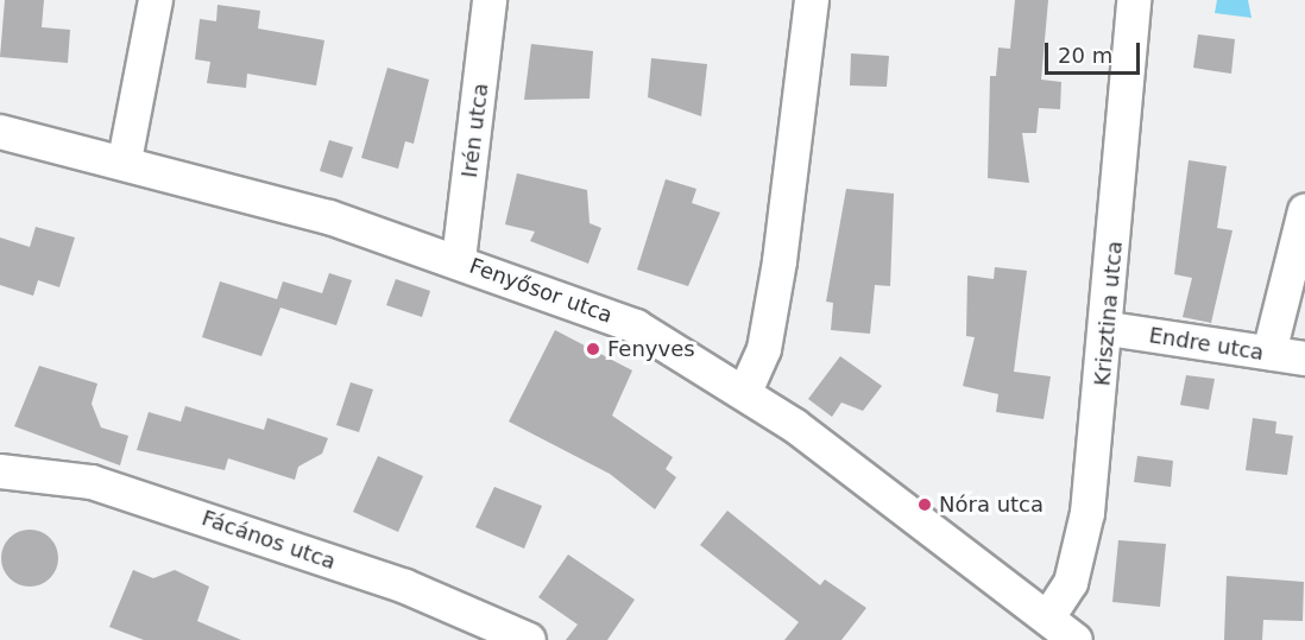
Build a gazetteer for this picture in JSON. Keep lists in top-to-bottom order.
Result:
{
  "streets": {
    "street": [
      "Irén utca",
      "Fenyősor utca",
      "Krisztina utca",
      "Endre utca",
      "Fácános utca"
    ]
  },
  "crossings": [
    ["Irén utca", "Fenyősor utca"],
    ["Fenyősor utca", "Krisztina utca"],
    ["Krisztina utca", "Endre utca"]
  ],
  "places": ["Fenyves", "Nóra utca"],
  "scale_bar": "20 m"
}
